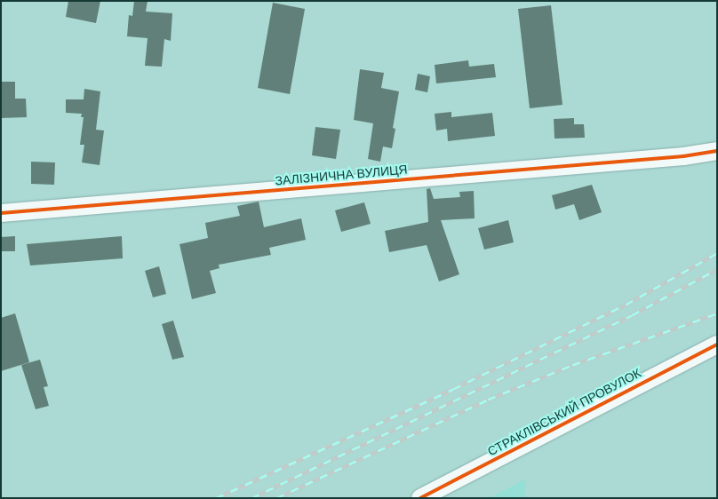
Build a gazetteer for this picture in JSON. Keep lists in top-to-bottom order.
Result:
{
  "streets": {
    "street": ["ЗАЛІЗНИЧНА ВУЛИЦЯ", "СТРАКЛІВСЬКИЙ ПРОВУЛОК"]
  }
}
